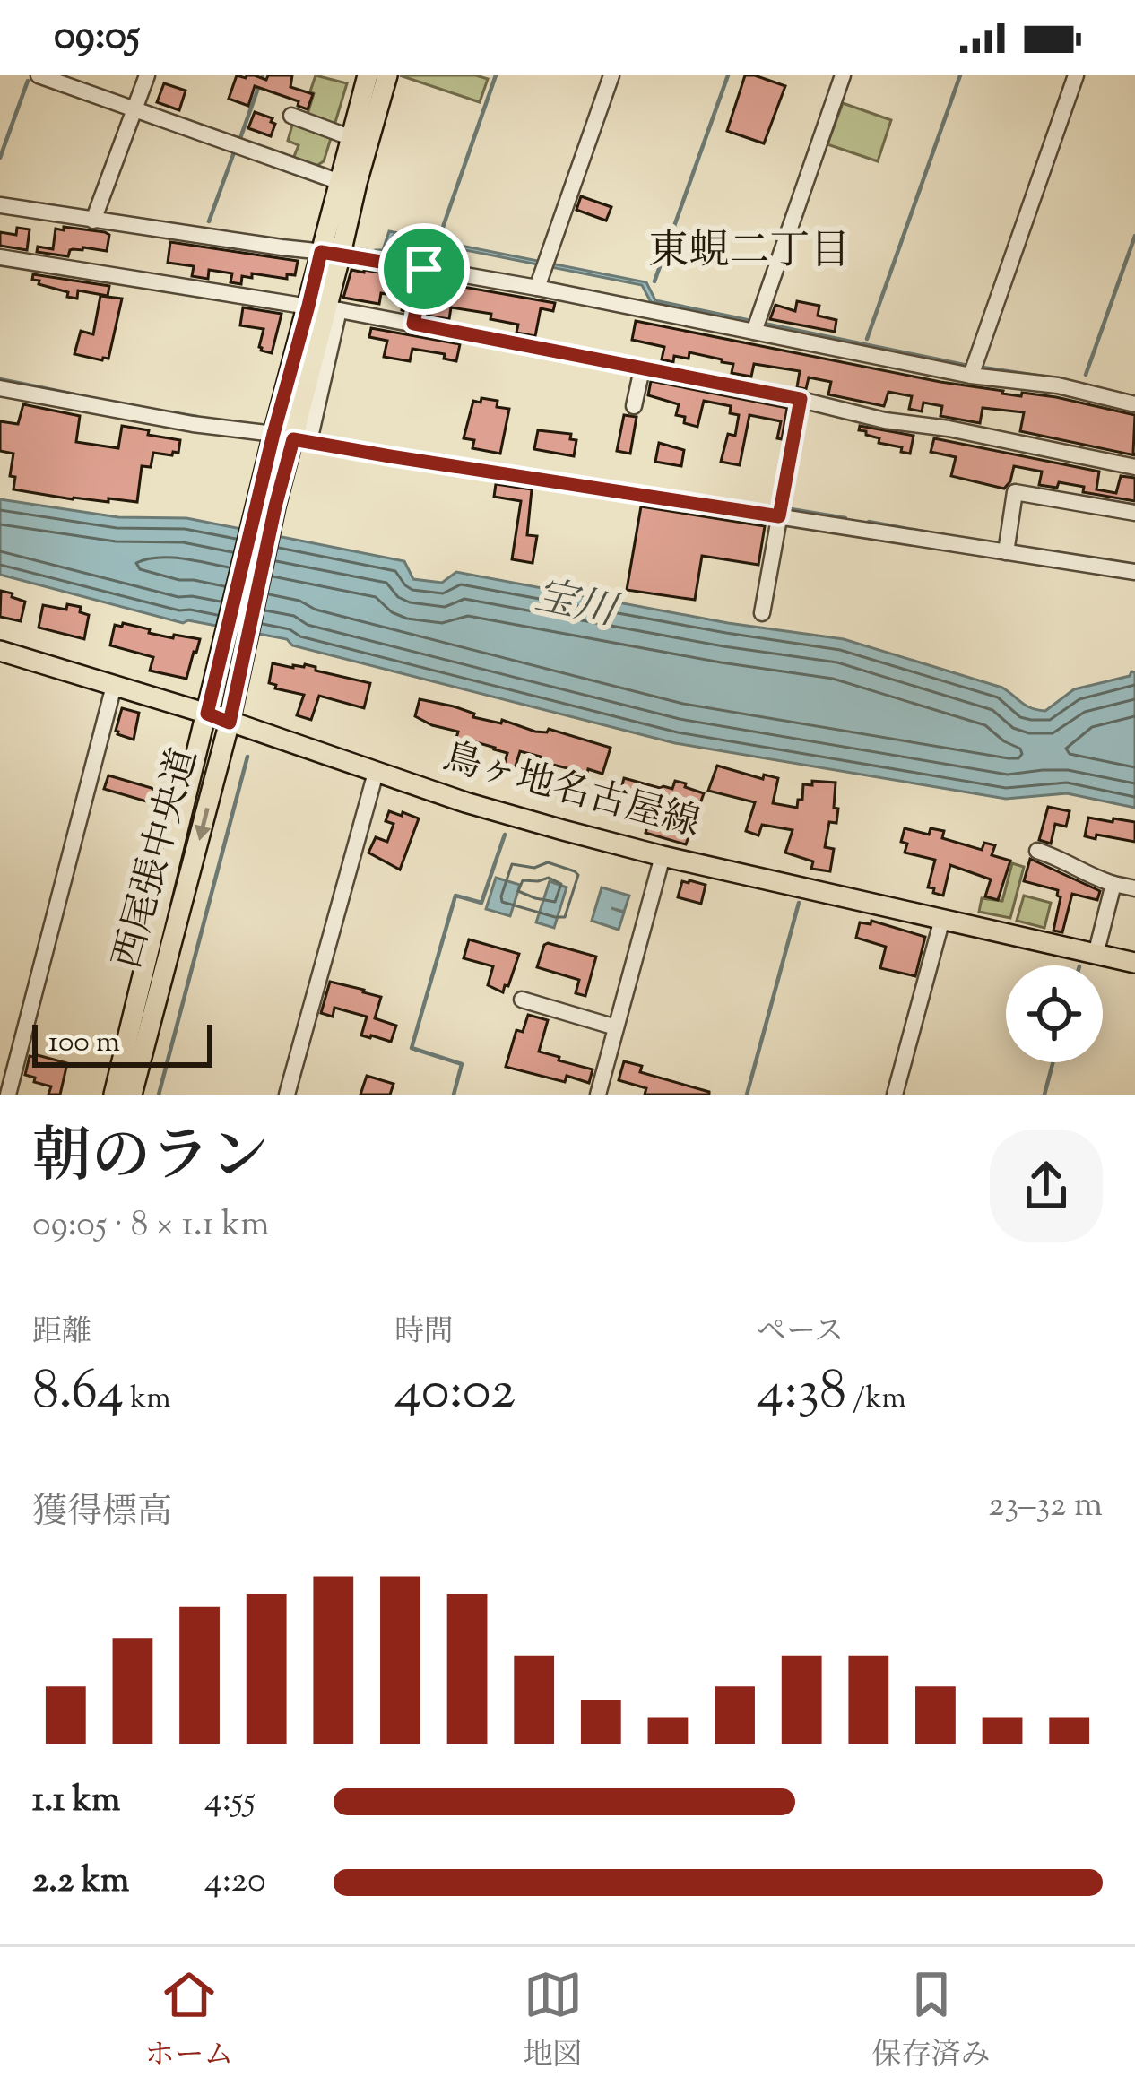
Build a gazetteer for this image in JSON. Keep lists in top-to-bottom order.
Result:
{
  "streets": {
    "main road": ["鳥ヶ地名古屋線", "西尾張中央道"]
  },
  "crossings": [
    ["鳥ヶ地名古屋線", "西尾張中央道"]
  ],
  "districts": ["東蜆二丁目"],
  "water": ["宝川"],
  "scale_bar": "100 m",
  "page": {
    "status": "09:05",
    "scale": "100 m",
    "heading": ["朝のラン", "09:05 · 8 × 1.1 km"],
    "stats": [
      ["距離", "8.64 km"],
      ["時間", "40:02"],
      ["ペース", "4:38 /km"]
    ],
    "chart": ["獲得標高", "23–32 m"],
    "list": [
      {
        "name": "1.1 km",
        "note": "4:55"
      },
      {
        "name": "2.2 km",
        "note": "4:20"
      }
    ],
    "tabs": ["ホーム", "地図", "保存済み"]
  }
}
